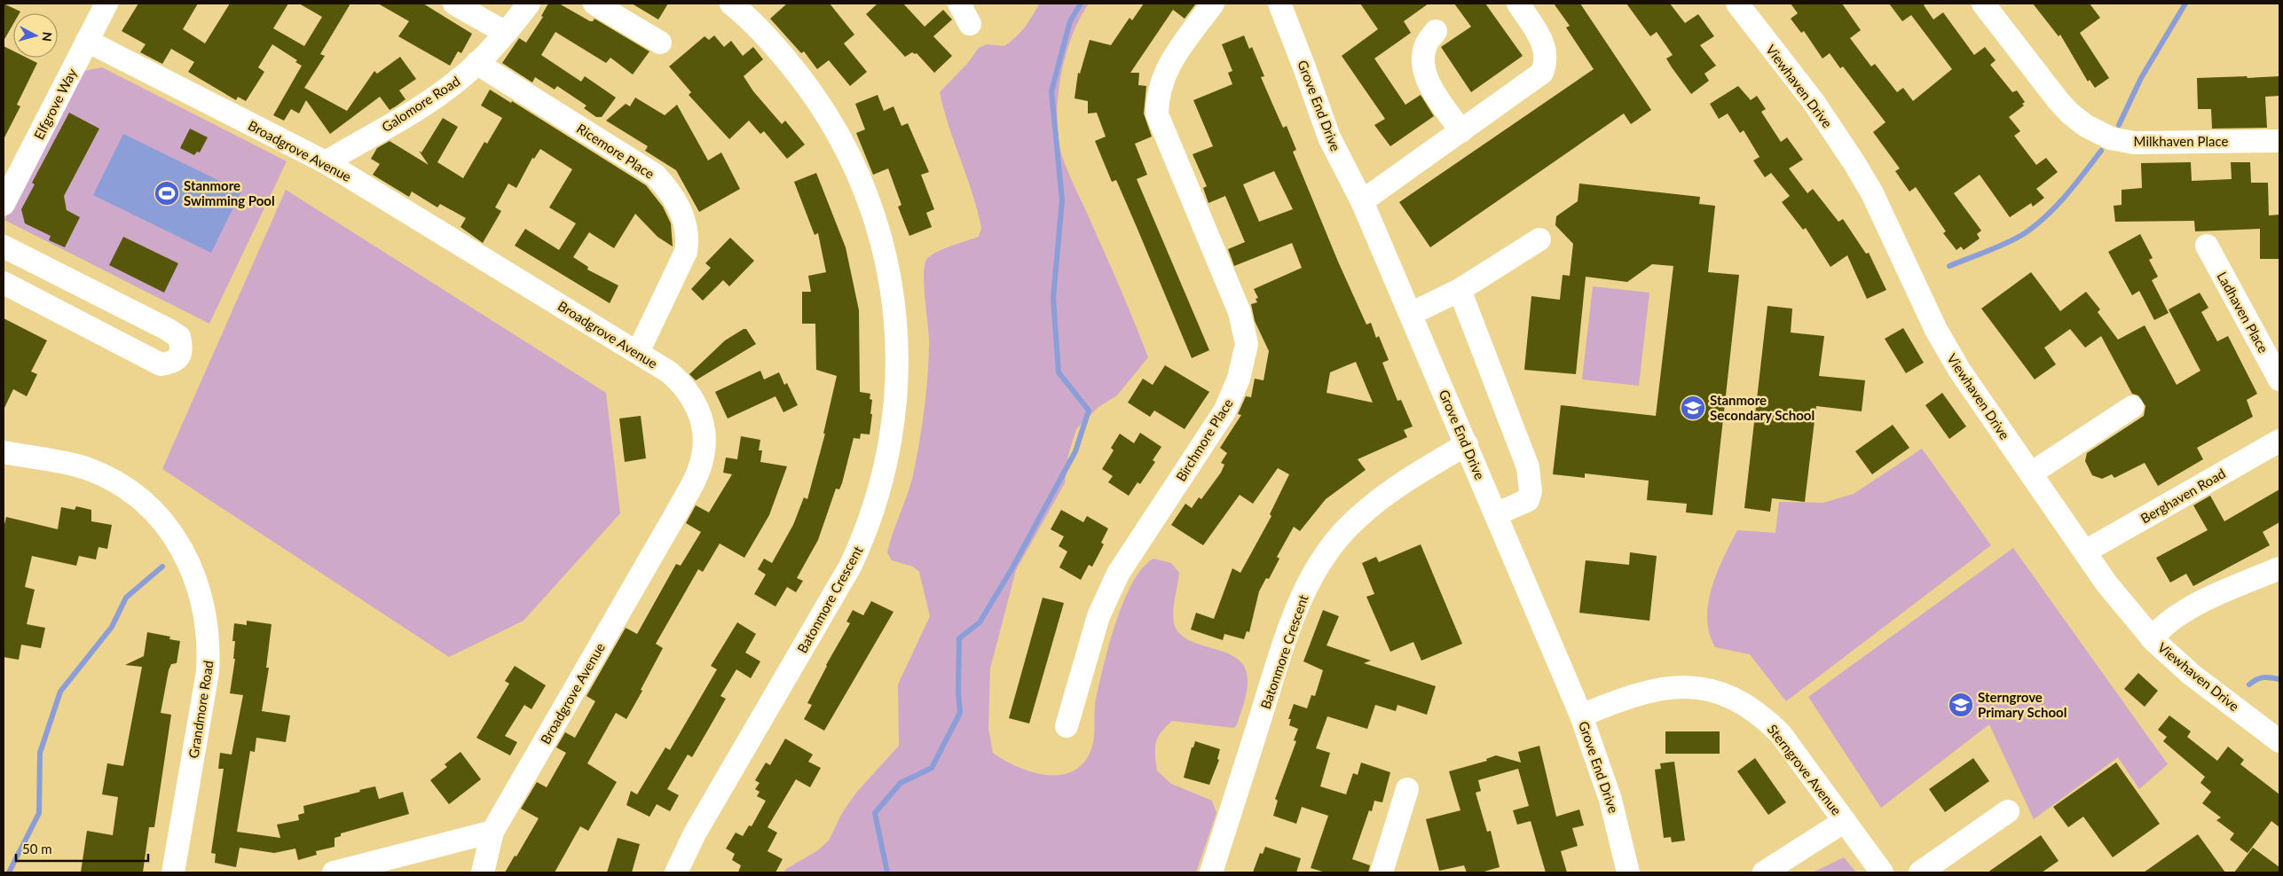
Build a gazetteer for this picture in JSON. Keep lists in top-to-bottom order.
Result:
{
  "streets": {
    "street": [
      "Viewhaven Drive",
      "Elfgrove Way",
      "Galomore Road",
      "Grove End Drive",
      "Milkhaven Place",
      "Broadgrove Avenue",
      "Ricemore Place",
      "Ladhaven Place",
      "Birchmore Place",
      "Berghaven Road",
      "Batonmore Crescent",
      "Grandmore Road",
      "Sterngrove Avenue"
    ]
  },
  "crossings": [
    ["Viewhaven Drive", "Berghaven Road"],
    ["Elfgrove Way", "Broadgrove Avenue"],
    ["Galomore Road", "Broadgrove Avenue"],
    ["Galomore Road", "Ricemore Place"],
    ["Grove End Drive", "Batonmore Crescent"],
    ["Grove End Drive", "Sterngrove Avenue"],
    ["Broadgrove Avenue", "Ricemore Place"]
  ],
  "places": {
    "sports": ["Stanmore Swimming Pool"],
    "school or university": ["Stanmore Secondary School", "Sterngrove Primary School"]
  },
  "scale_bar": "50 m",
  "north": "right"
}
